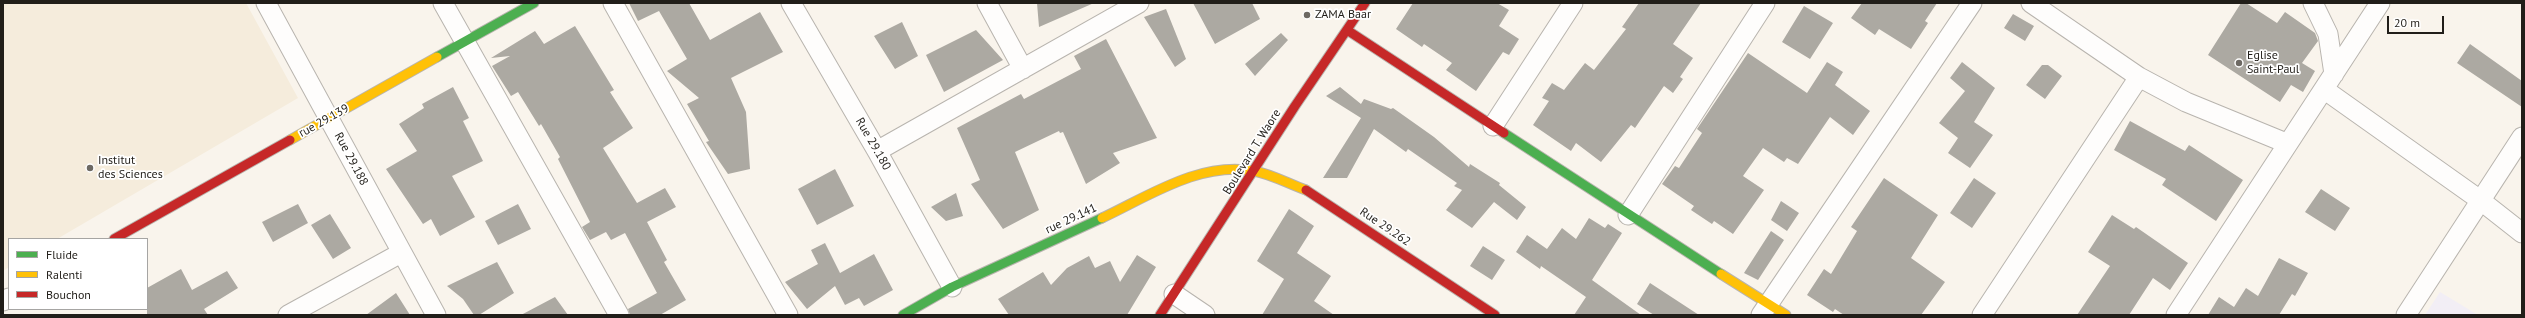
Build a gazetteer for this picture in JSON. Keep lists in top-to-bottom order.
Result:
{
  "streets": {
    "street": [
      "rue 29.139",
      "Rue 29.180",
      "Boulevard T. Waore",
      "Rue 29.188",
      "rue 29.141",
      "Rue 29.262"
    ]
  },
  "crossings": [
    ["rue 29.139", "Rue 29.188"],
    ["Rue 29.180", "rue 29.141"],
    ["Boulevard T. Waore", "rue 29.141"],
    ["Boulevard T. Waore", "Rue 29.262"],
    ["rue 29.141", "Rue 29.262"]
  ],
  "places": ["ZAMA Baar", "Eglise Saint-Paul", "Institut des Sciences"],
  "legend": ["Fluide", "Ralenti", "Bouchon"],
  "scale_bar": "20 m"
}
